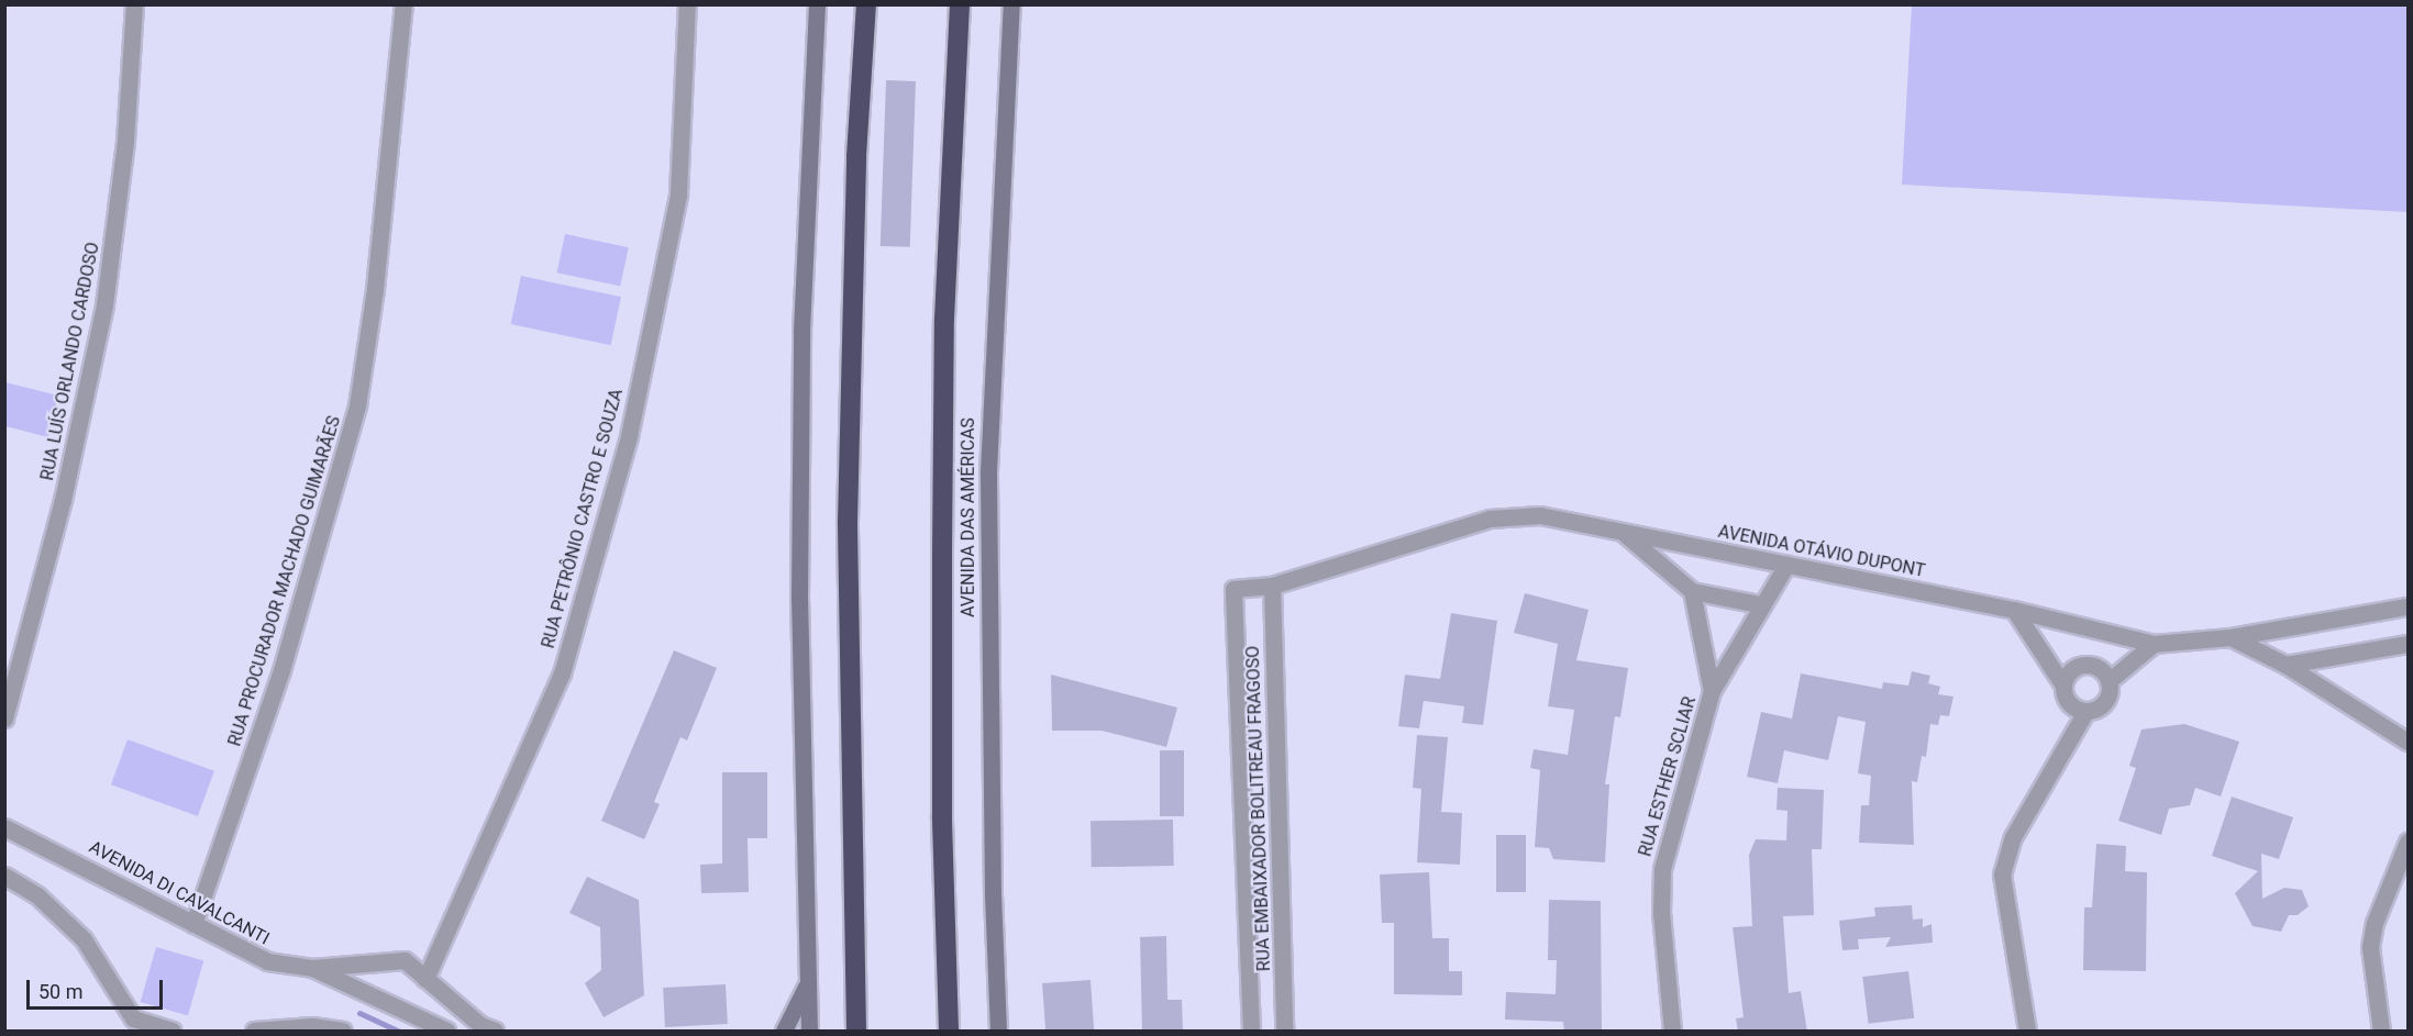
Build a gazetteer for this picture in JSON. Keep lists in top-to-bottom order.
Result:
{
  "streets": {
    "highway": ["AVENIDA DAS AMÉRICAS"],
    "street": [
      "RUA LUÍS ORLANDO CARDOSO",
      "RUA PETRÔNIO CASTRO E SOUZA",
      "AVENIDA OTÁVIO DUPONT",
      "RUA PROCURADOR MACHADO GUIMARÃES",
      "RUA ESTHER SCLIAR",
      "RUA EMBAIXADOR BOLITREAU FRAGOSO",
      "AVENIDA DI CAVALCANTI"
    ]
  },
  "crossings": [
    ["AVENIDA OTÁVIO DUPONT", "RUA ESTHER SCLIAR"],
    ["AVENIDA OTÁVIO DUPONT", "RUA EMBAIXADOR BOLITREAU FRAGOSO"],
    ["RUA PROCURADOR MACHADO GUIMARÃES", "AVENIDA DI CAVALCANTI"]
  ],
  "scale_bar": "50 m"
}
